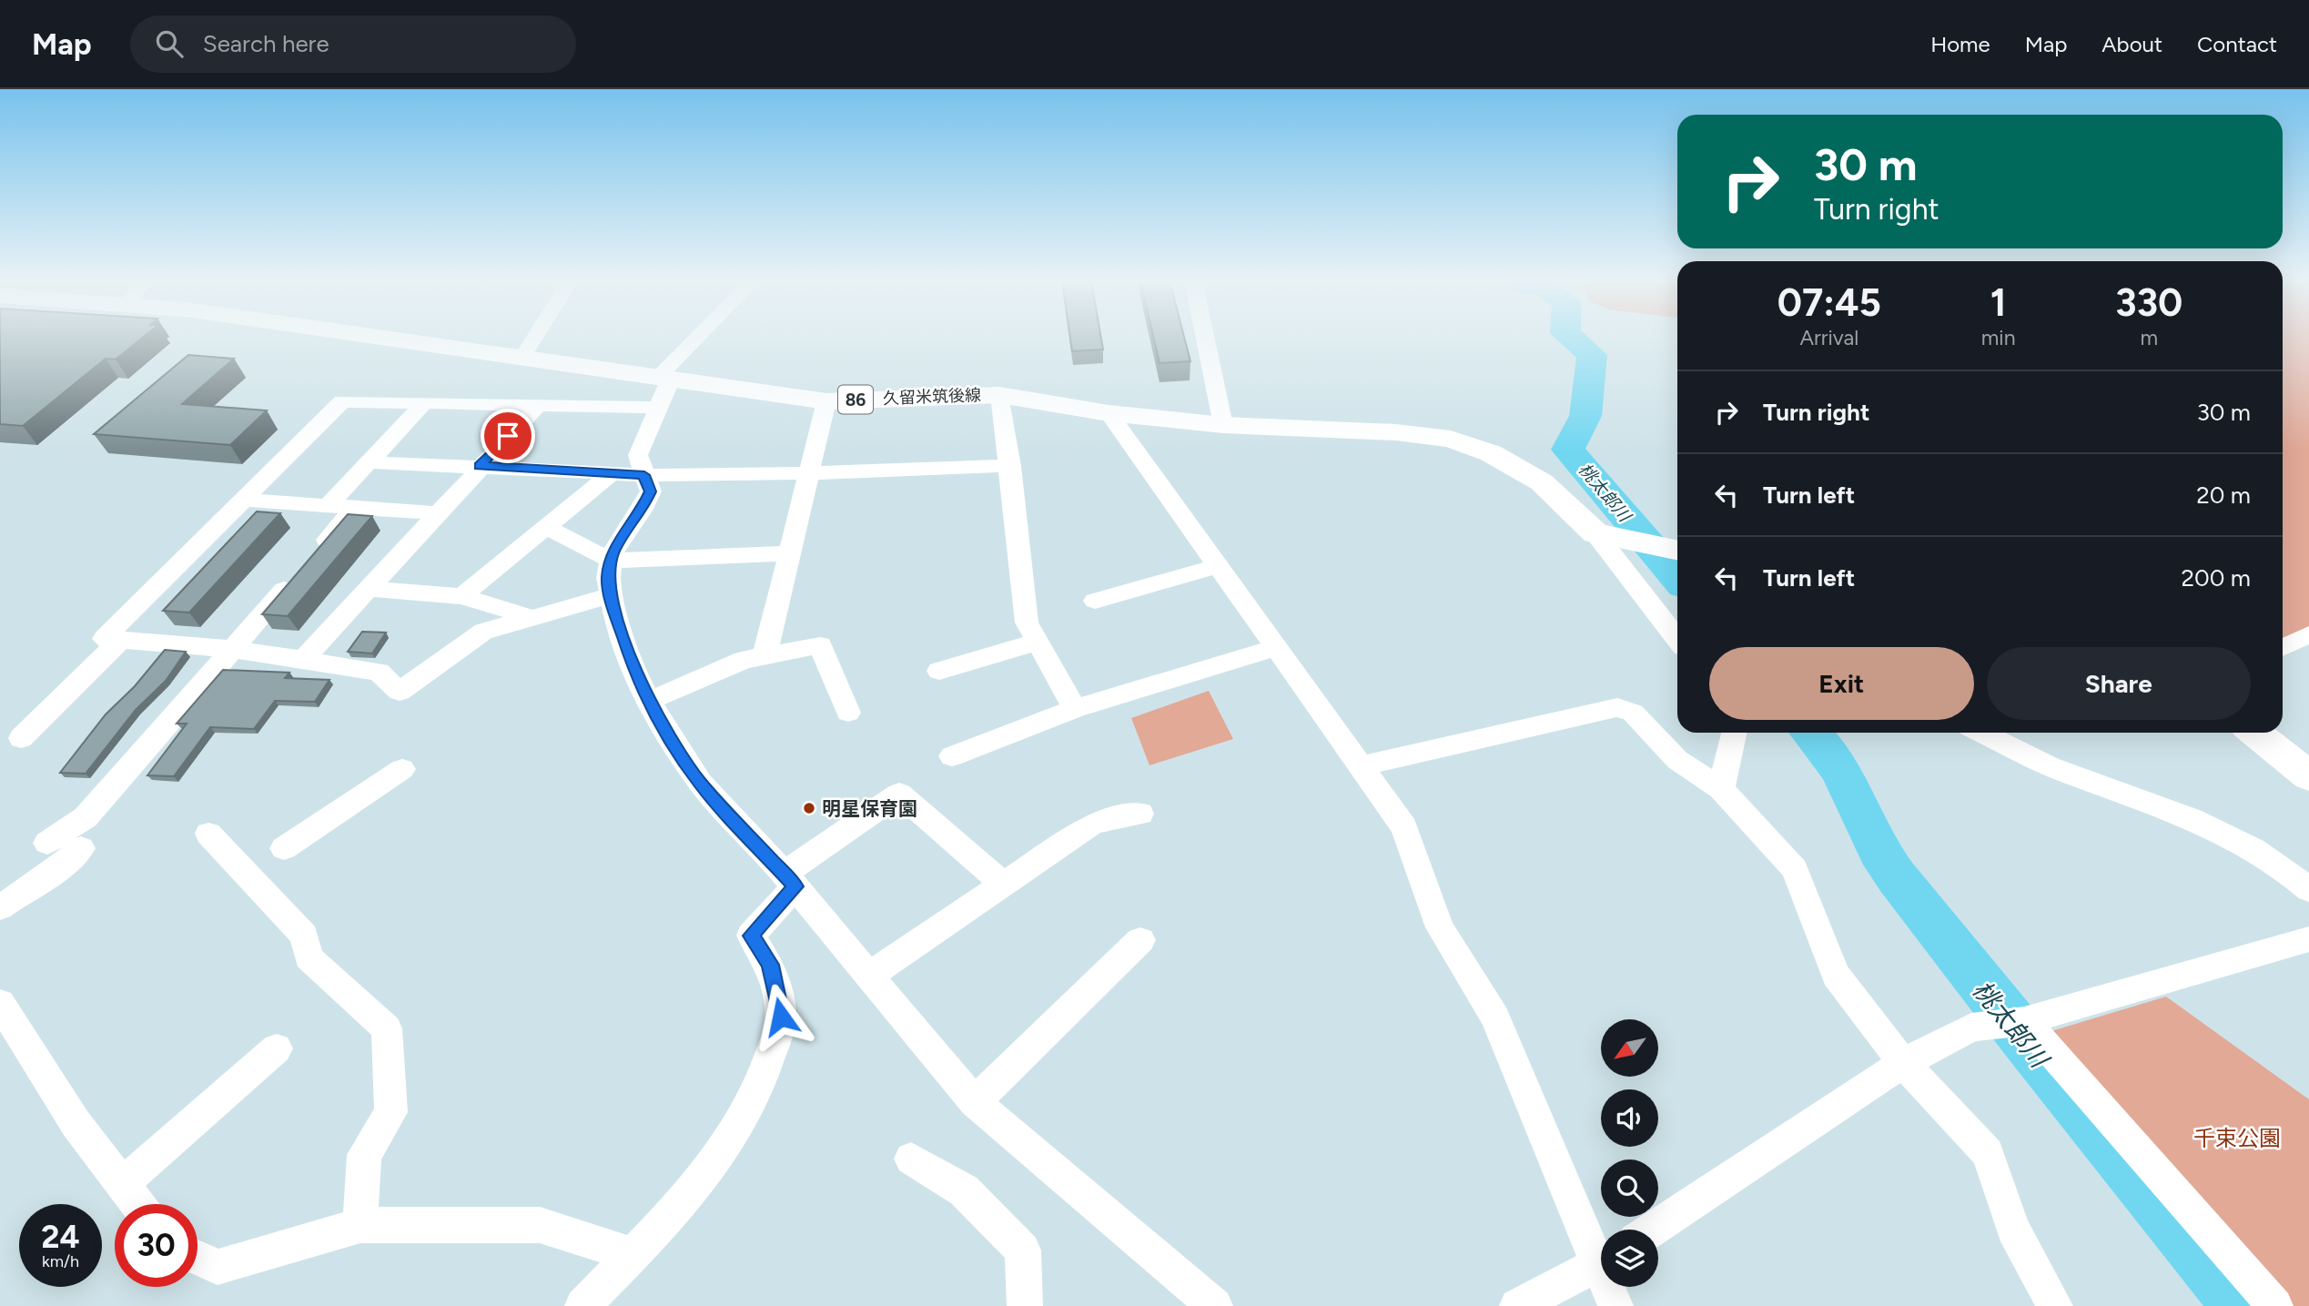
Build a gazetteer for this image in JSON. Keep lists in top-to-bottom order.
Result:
{
  "streets": {
    "main road": ["久留米筑後線", "86"]
  },
  "water": ["桃太郎川"],
  "parks": ["千束公園"],
  "places": ["明星保育園"],
  "north": "bottom left",
  "page": {
    "header": "Map",
    "search": "Search here",
    "nav": [
      "Home",
      "Map",
      "About",
      "Contact"
    ],
    "turn": ["30 m", "Turn right"],
    "eta": [
      "07:45",
      "Arrival",
      "1",
      "min",
      "330",
      "m"
    ],
    "list": [
      {
        "name": "Turn right",
        "value": "30 m"
      },
      {
        "name": "Turn left",
        "value": "20 m"
      },
      {
        "name": "Turn left",
        "value": "200 m"
      }
    ],
    "buttons": ["Exit", "Share"],
    "speed": "24 km/h",
    "limit": "30"
  }
}
